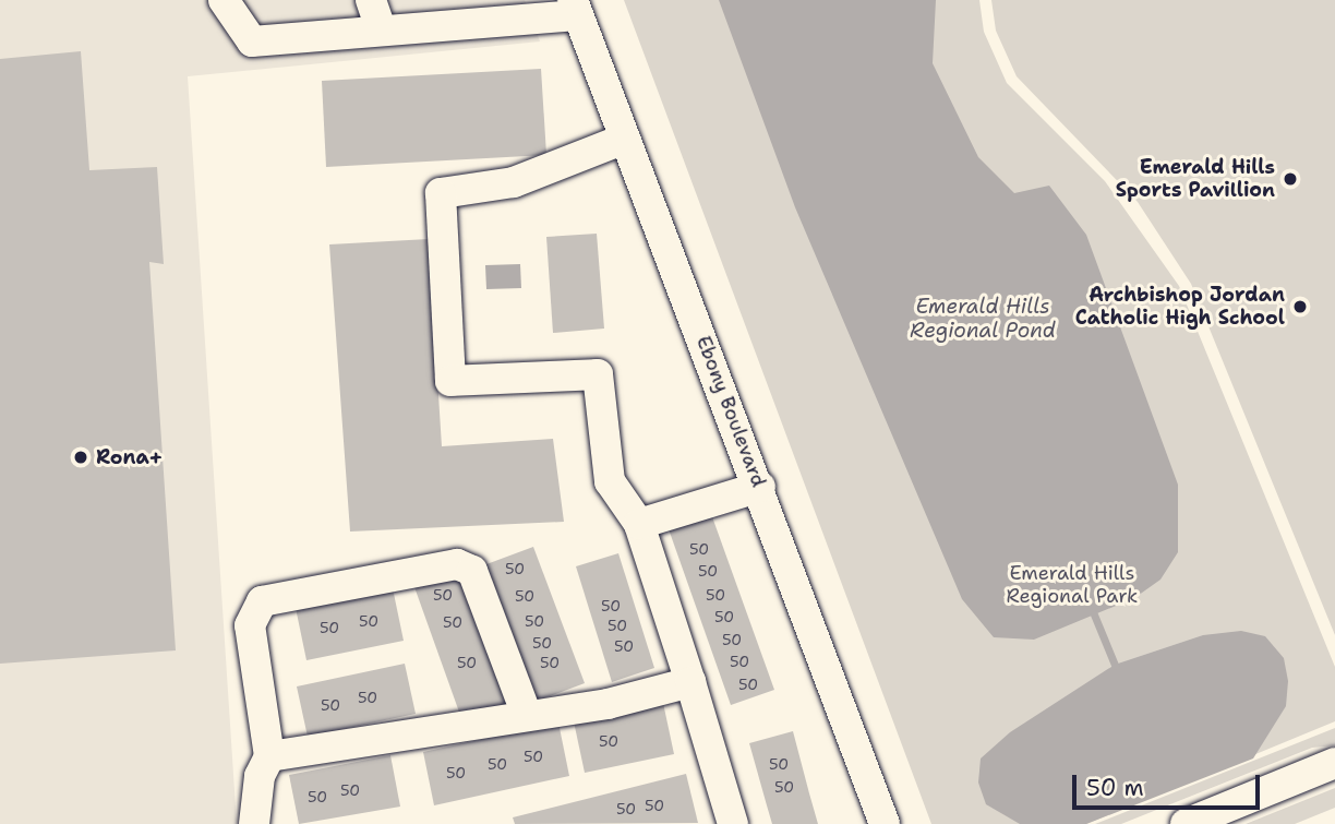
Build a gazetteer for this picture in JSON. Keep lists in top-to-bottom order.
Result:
{
  "streets": {
    "street": ["Ebony Boulevard"]
  },
  "water": ["Emerald Hills Regional Pond"],
  "parks": ["Emerald Hills Regional Park"],
  "places": ["Emerald Hills Sports Pavillion", "Archbishop Jordan Catholic High School", "Rona+"],
  "house_numbers": [
    "50",
    "50",
    "50",
    "50",
    "50",
    "50",
    "50",
    "50",
    "50",
    "50",
    "50",
    "50",
    "50",
    "50",
    "50",
    "50",
    "50",
    "50",
    "50",
    "50",
    "50",
    "50",
    "50",
    "50",
    "50",
    "50",
    "50",
    "50",
    "50",
    "50",
    "50",
    "50"
  ],
  "scale_bar": "50 m"
}
